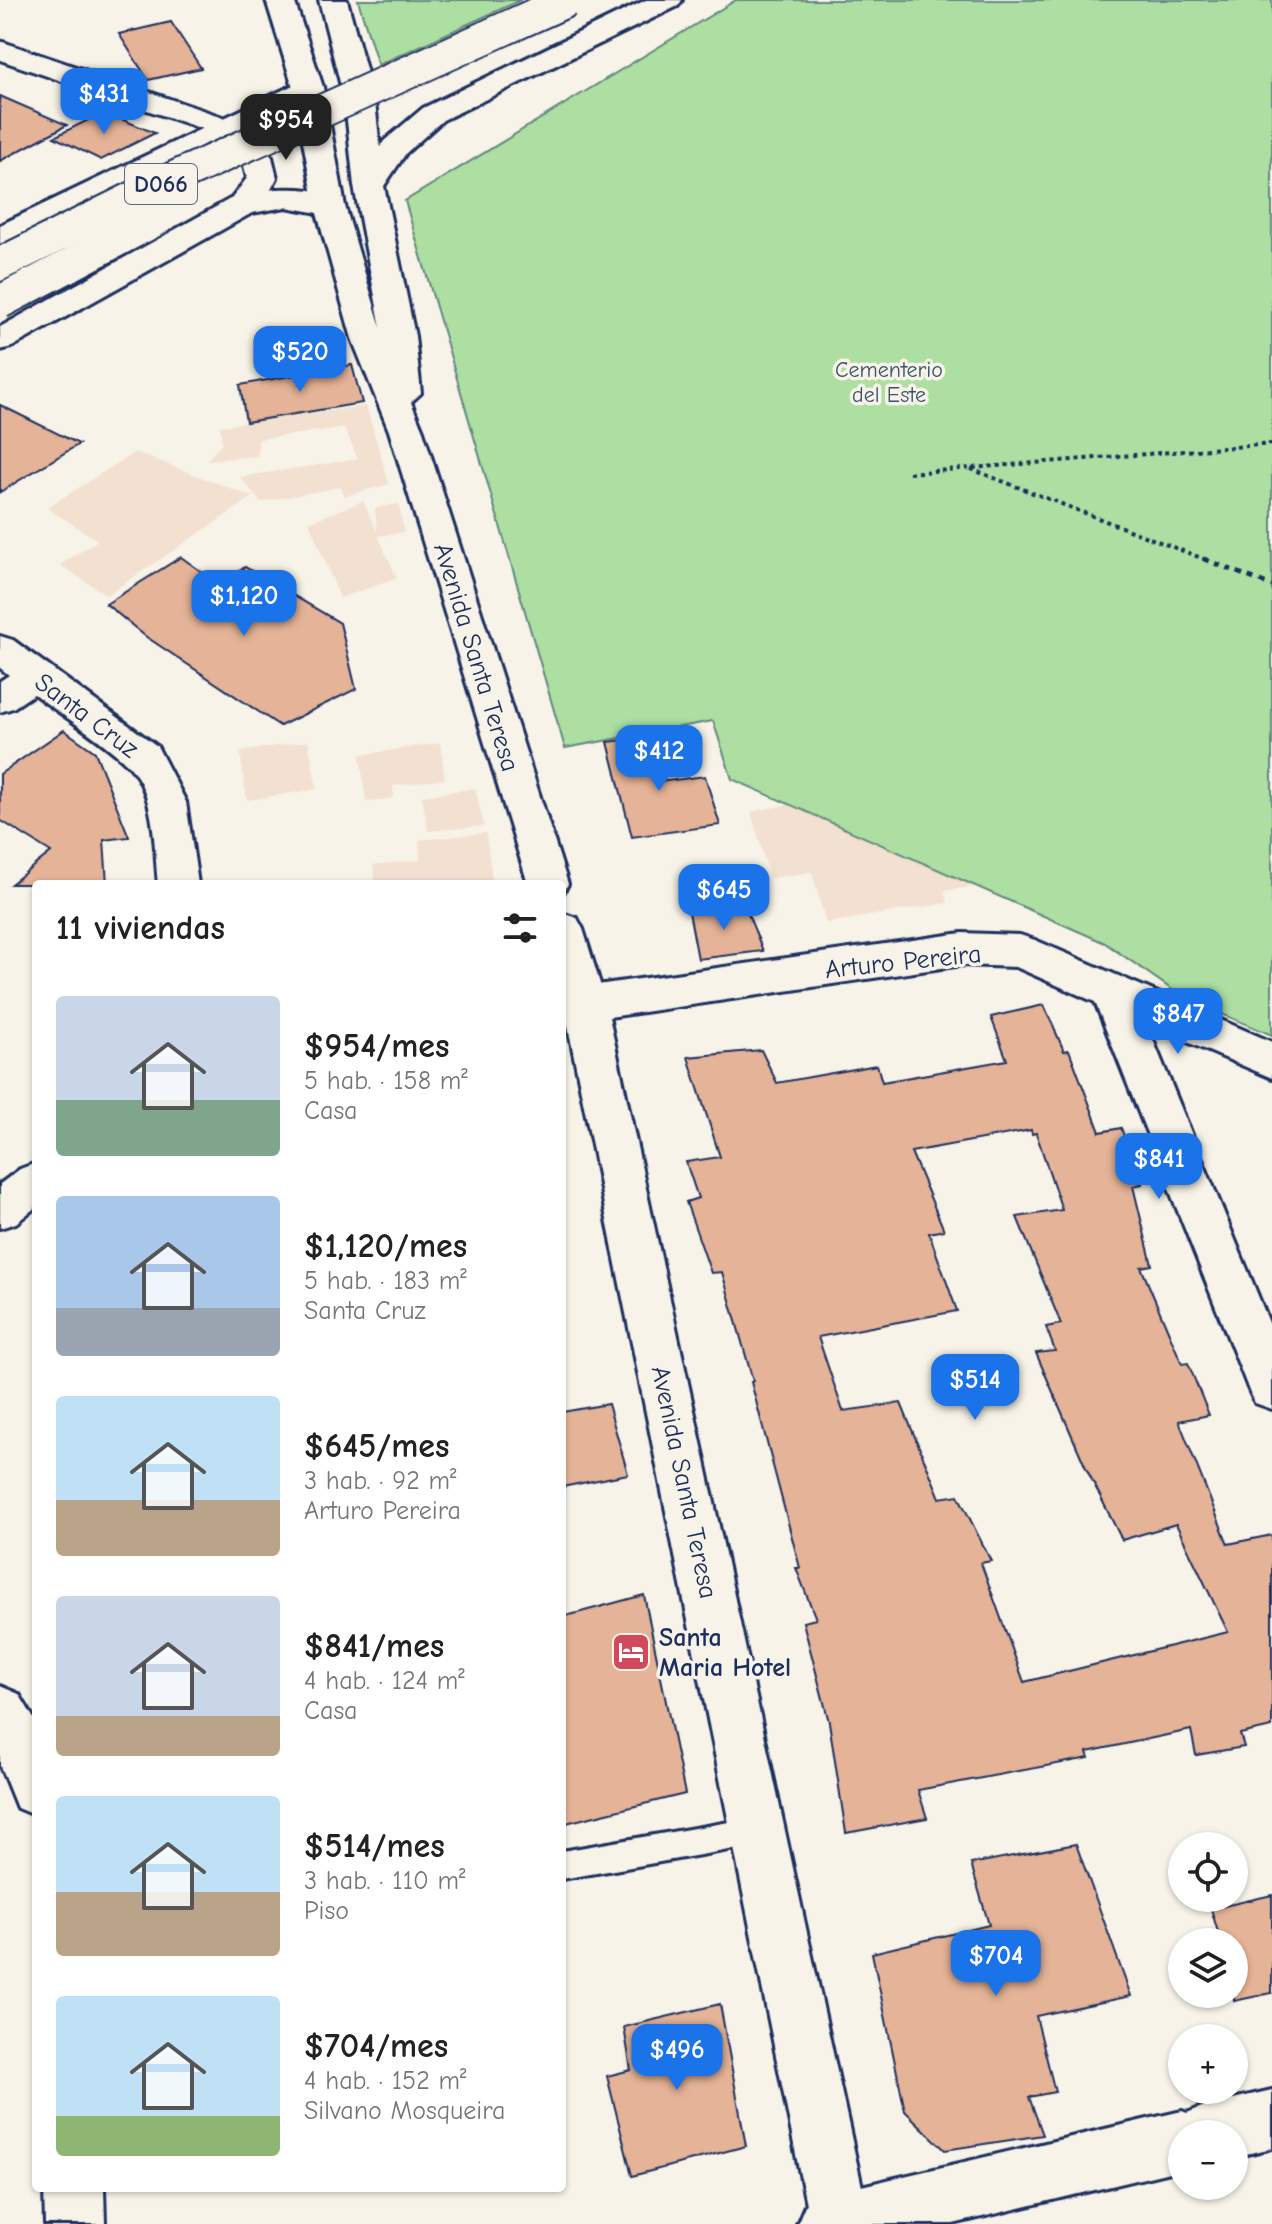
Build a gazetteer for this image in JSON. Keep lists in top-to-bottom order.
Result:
{
  "streets": {
    "main road": [
      "D066",
      "Avenida Santa Teresa",
      "Santa Cruz",
      "Arturo Pereira"
    ]
  },
  "crossings": [
    ["Avenida Santa Teresa", "Arturo Pereira"]
  ],
  "parks": ["Cementerio del Este"],
  "places": {
    "hotel": ["Santa Maria Hotel"]
  },
  "page": {
    "price": [
      "$431",
      "$954",
      "$520",
      "$1,120",
      "$412",
      "$645",
      "$847",
      "$841",
      "$514",
      "$704",
      "$496"
    ],
    "heading": "11 viviendas",
    "list": [
      {
        "name": "$954/mes",
        "note": "5 hab. · 158 m² · Casa"
      },
      {
        "name": "$1,120/mes",
        "note": "5 hab. · 183 m² · Santa Cruz"
      },
      {
        "name": "$645/mes",
        "note": "3 hab. · 92 m² · Arturo Pereira"
      },
      {
        "name": "$841/mes",
        "note": "4 hab. · 124 m² · Casa"
      },
      {
        "name": "$514/mes",
        "note": "3 hab. · 110 m² · Piso"
      },
      {
        "name": "$704/mes",
        "note": "4 hab. · 152 m² · Silvano Mosqueira"
      }
    ],
    "map_buttons": ["+", "−"]
  }
}
